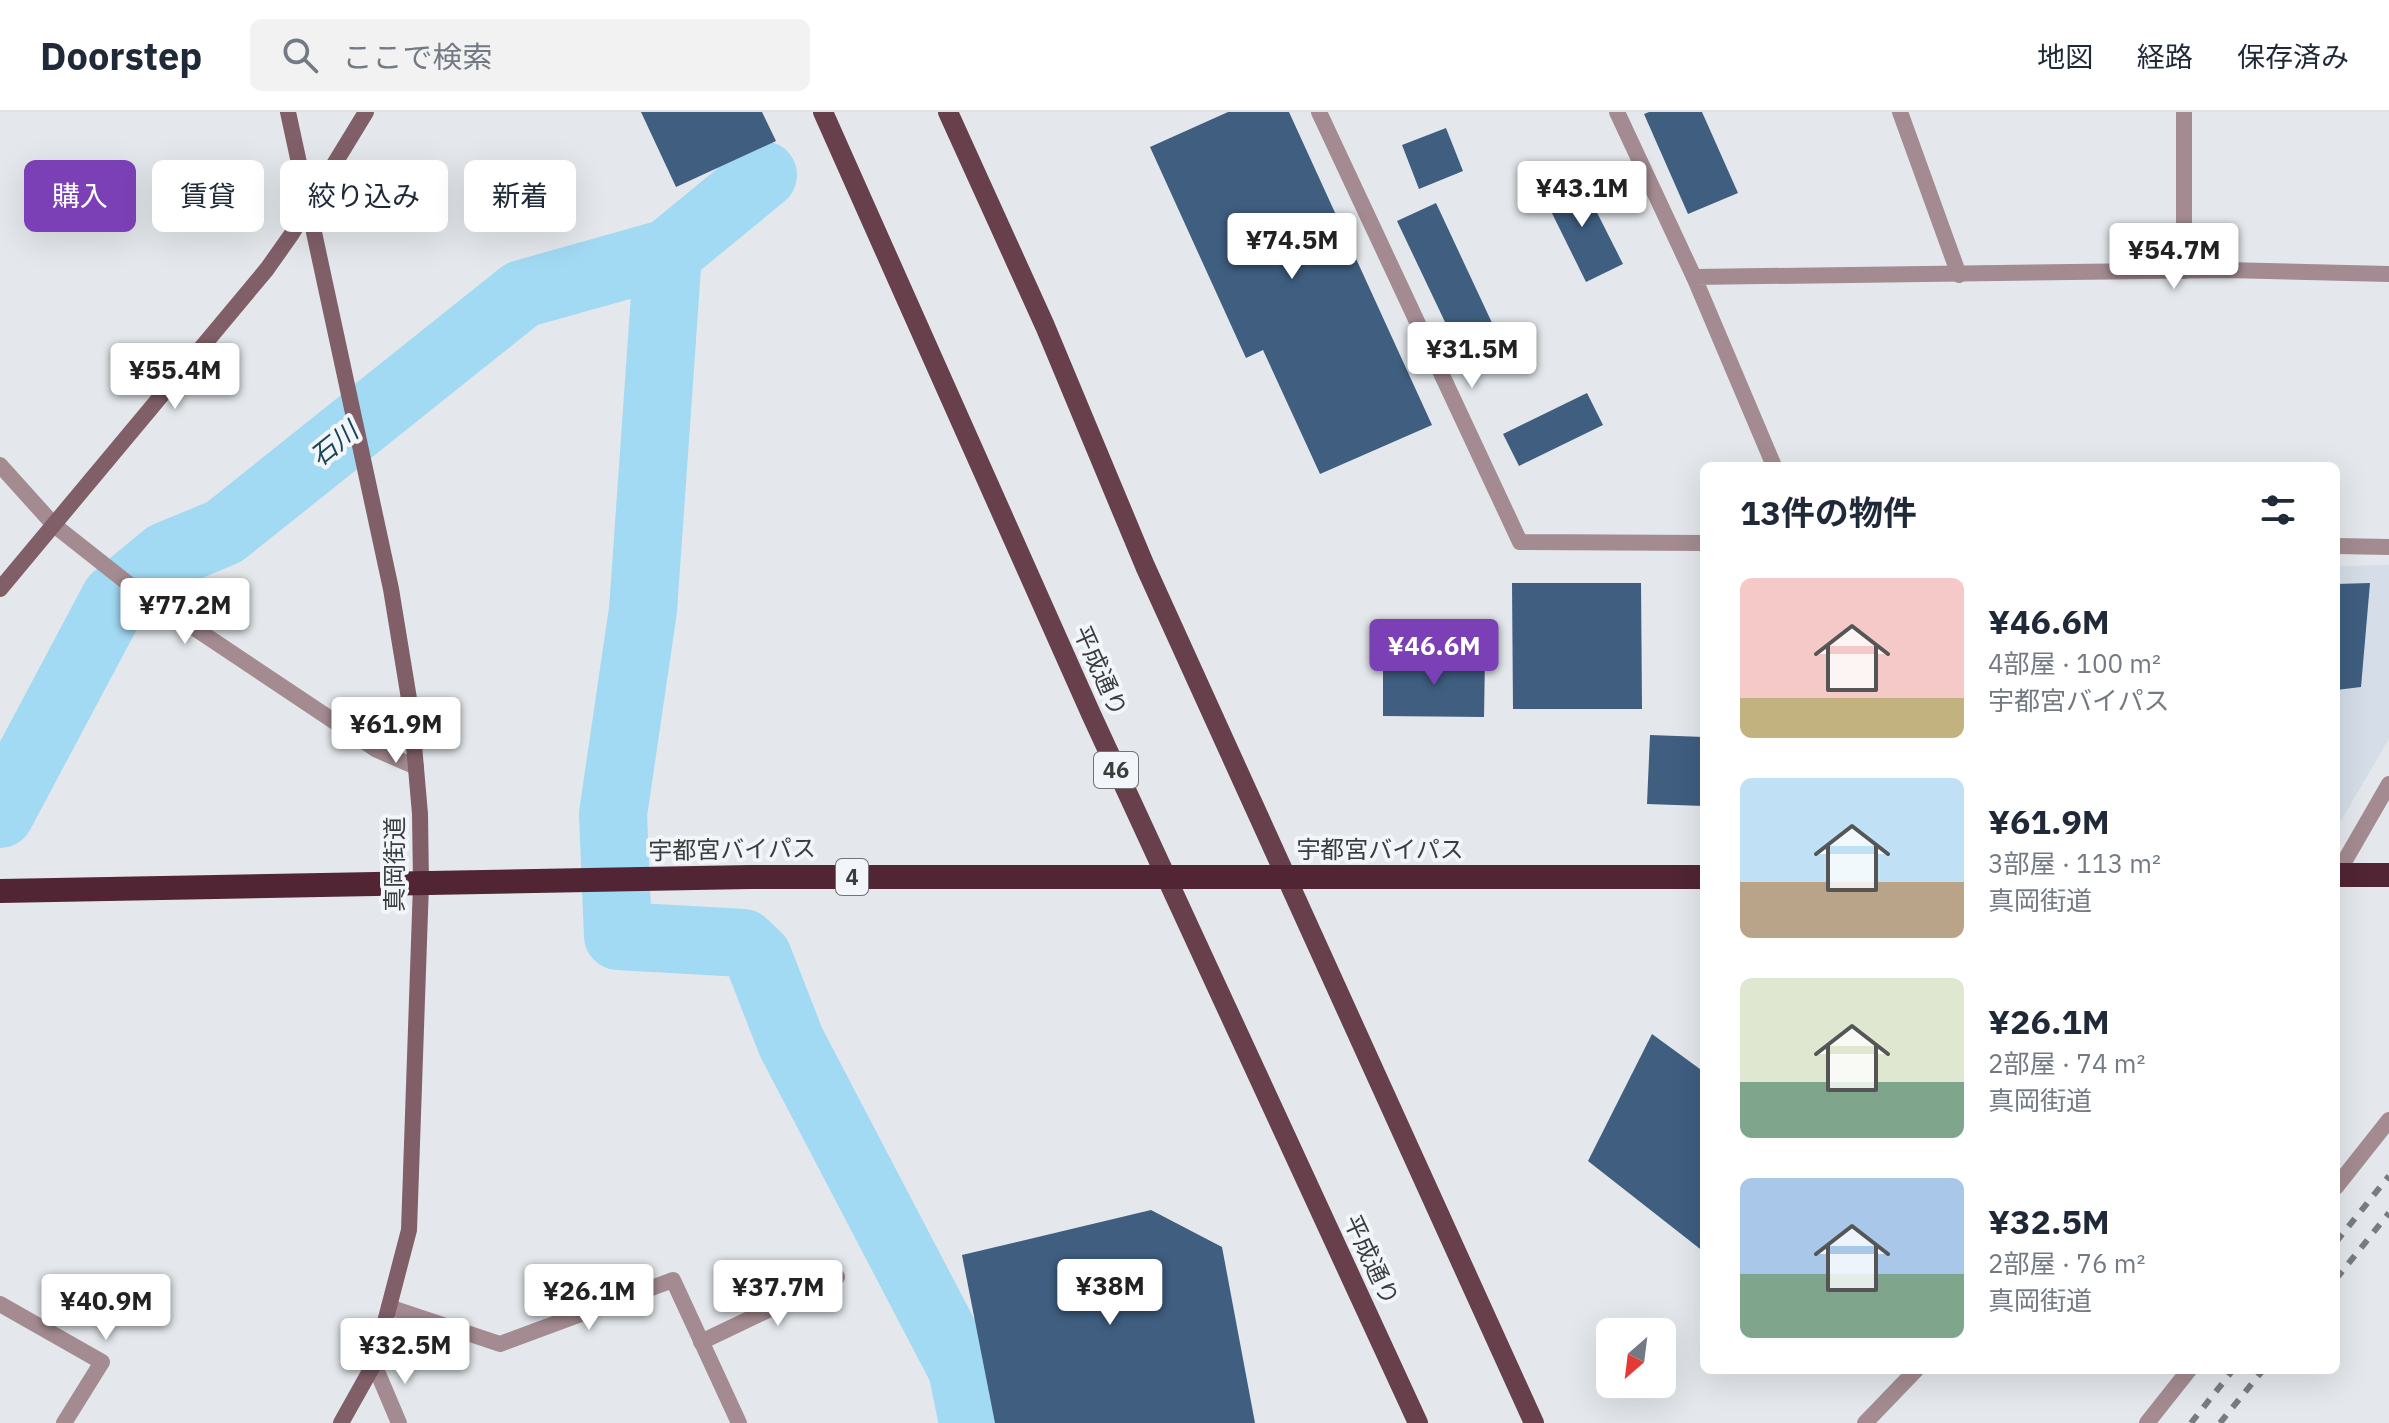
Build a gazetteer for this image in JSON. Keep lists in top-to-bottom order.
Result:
{
  "streets": {
    "highway": ["宇都宮バイパス", "4"],
    "main road": ["平成通り", "46"],
    "street": ["真岡街道"]
  },
  "crossings": [
    ["平成通り", "宇都宮バイパス"],
    ["宇都宮バイパス", "真岡街道"]
  ],
  "water": ["石川"],
  "north": "bottom left",
  "page": {
    "header": "Doorstep",
    "search": "ここで検索",
    "nav": ["地図", "経路", "保存済み"],
    "chip": [
      "購入",
      "賃貸",
      "絞り込み",
      "新着"
    ],
    "price": [
      "¥43.1M",
      "¥74.5M",
      "¥54.7M",
      "¥31.5M",
      "¥55.4M",
      "¥77.2M",
      "¥46.6M",
      "¥61.9M",
      "¥38M",
      "¥37.7M",
      "¥26.1M",
      "¥40.9M",
      "¥32.5M"
    ],
    "heading": "13件の物件",
    "list": [
      {
        "name": "¥46.6M",
        "note": "4部屋 · 100 m² · 宇都宮バイパス"
      },
      {
        "name": "¥61.9M",
        "note": "3部屋 · 113 m² · 真岡街道"
      },
      {
        "name": "¥26.1M",
        "note": "2部屋 · 74 m² · 真岡街道"
      },
      {
        "name": "¥32.5M",
        "note": "2部屋 · 76 m² · 真岡街道"
      }
    ]
  }
}
